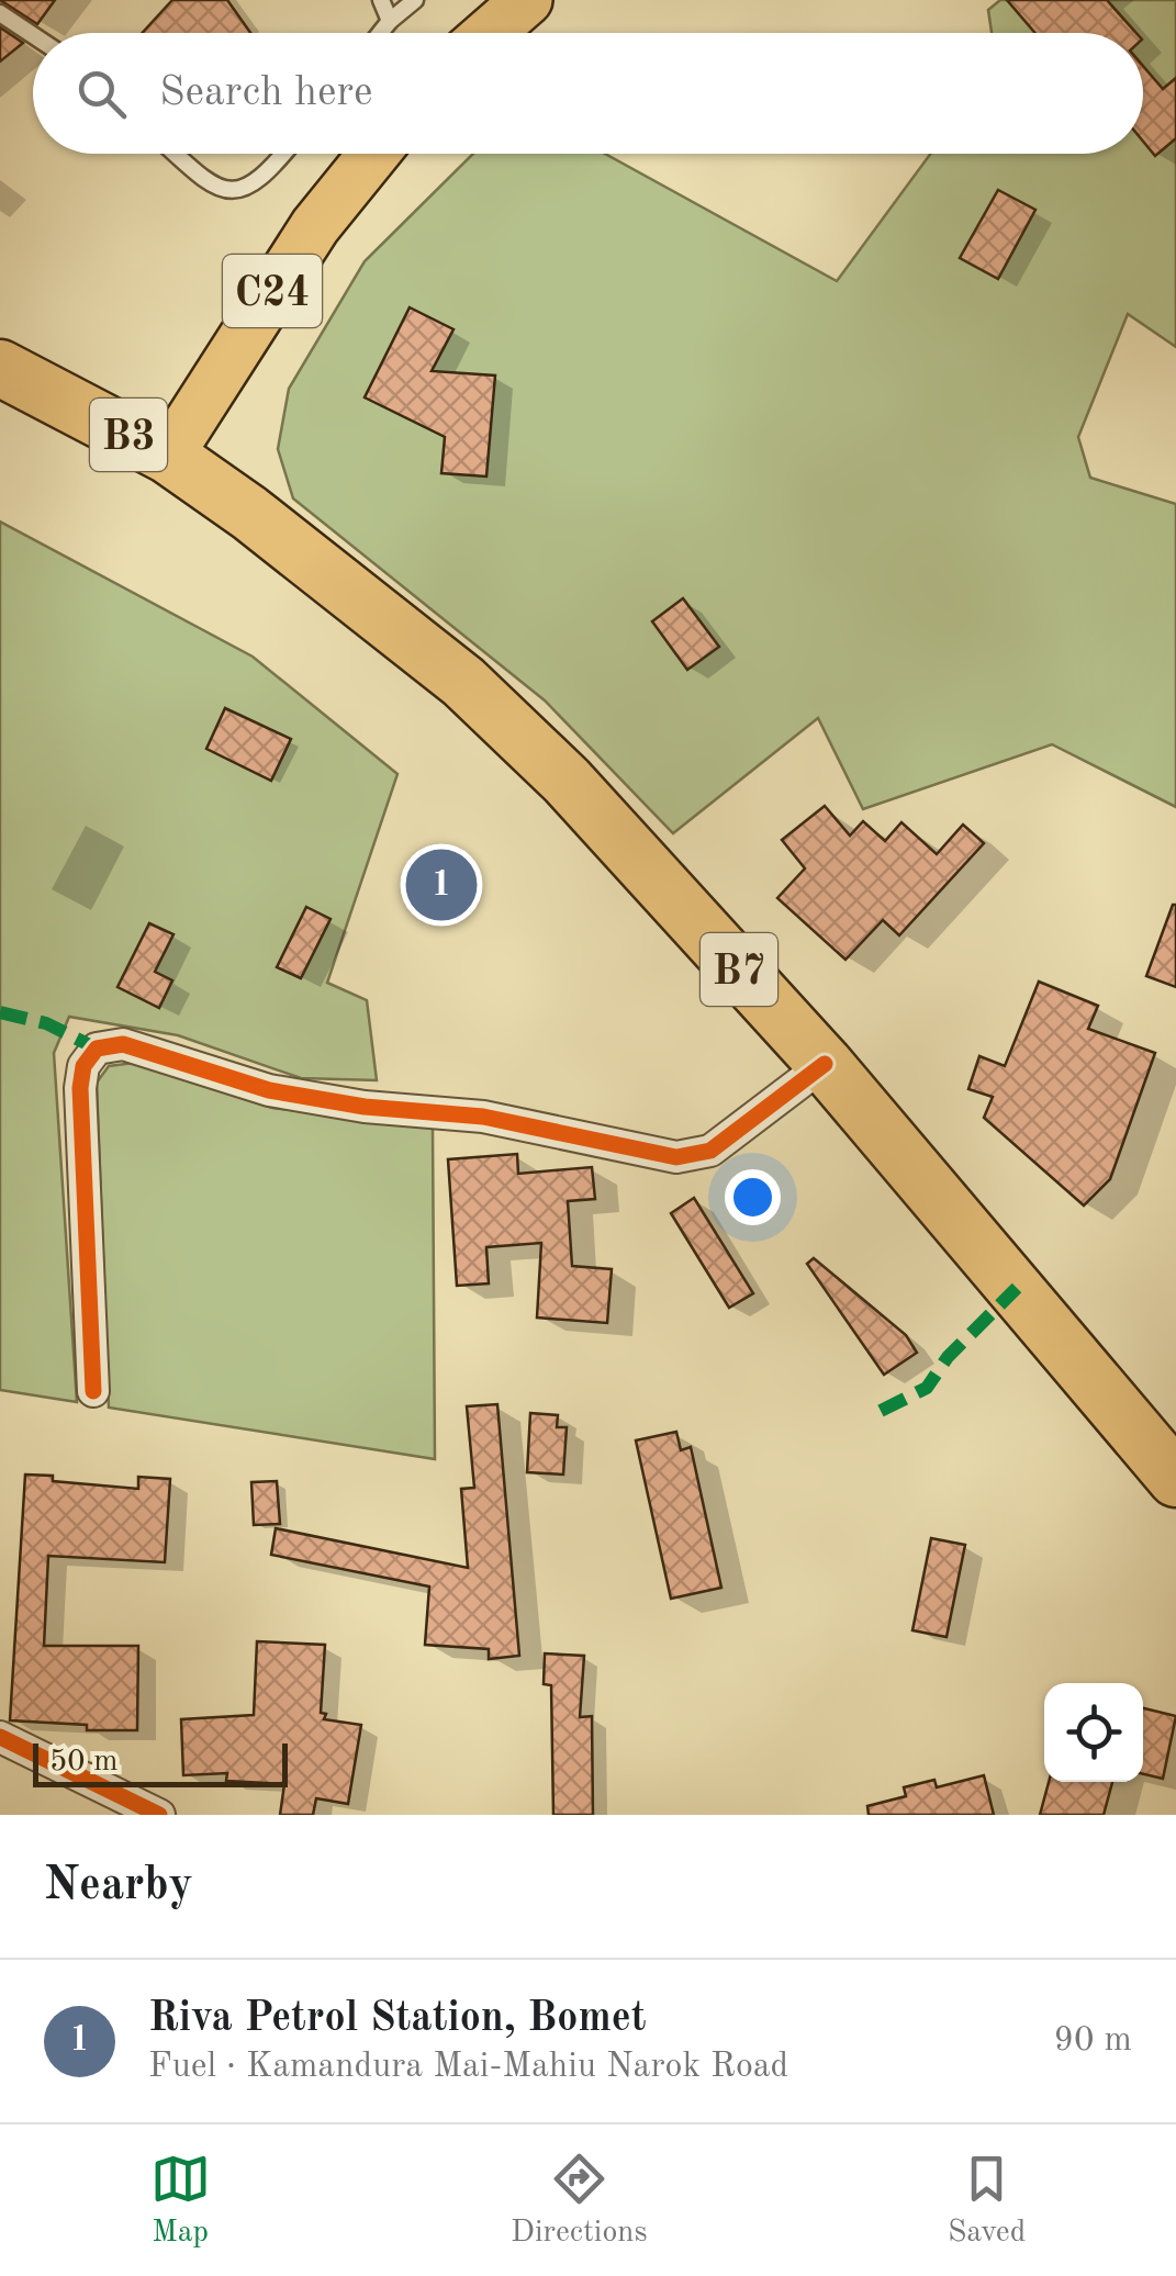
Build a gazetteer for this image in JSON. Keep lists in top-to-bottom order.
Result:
{
  "streets": {
    "highway": ["B3", "B7"],
    "main road": ["C24"]
  },
  "crossings": [
    ["C24", "B3"],
    ["B3", "B7"]
  ],
  "scale_bar": "50 m",
  "page": {
    "search": "Search here",
    "pins": "1",
    "scale": "50 m",
    "heading": "Nearby",
    "list": [
      {
        "mark": "1",
        "name": "Riva Petrol Station, Bomet",
        "note": "Fuel · Kamandura Mai-Mahiu Narok Road",
        "value": "90 m"
      }
    ],
    "nav": ["Map", "Directions", "Saved"]
  }
}
